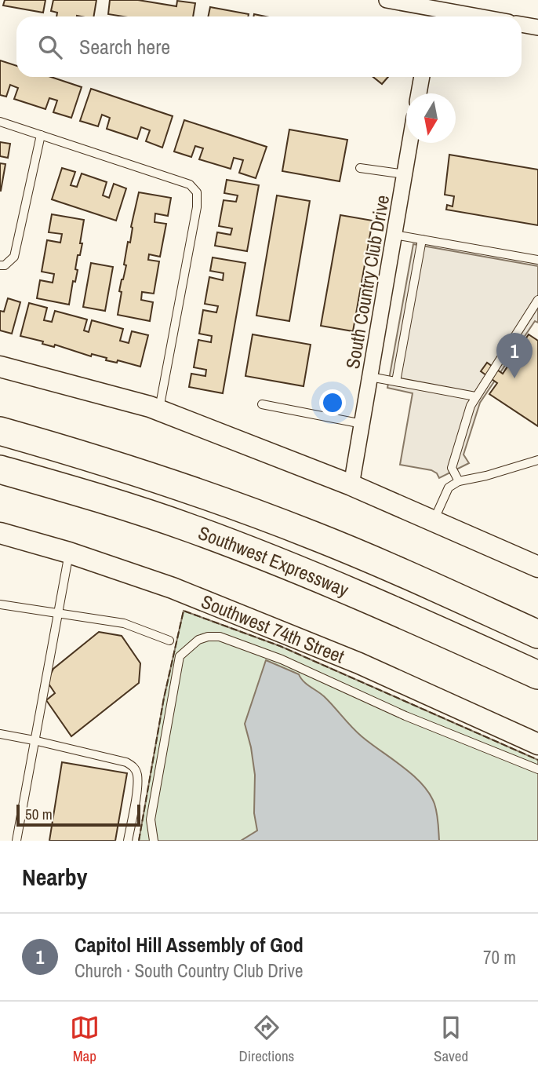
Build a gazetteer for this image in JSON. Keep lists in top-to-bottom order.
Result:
{
  "streets": {
    "highway": ["Southwest Expressway"],
    "main road": ["Southwest 74th Street"],
    "street": ["South Country Club Drive"]
  },
  "scale_bar": "50 m",
  "north": "bottom",
  "page": {
    "search": "Search here",
    "pins": "1",
    "scale": "50 m",
    "heading": "Nearby",
    "list": [
      {
        "mark": "1",
        "name": "Capitol Hill Assembly of God",
        "note": "Church · South Country Club Drive",
        "value": "70 m"
      }
    ],
    "nav": ["Map", "Directions", "Saved"]
  }
}
